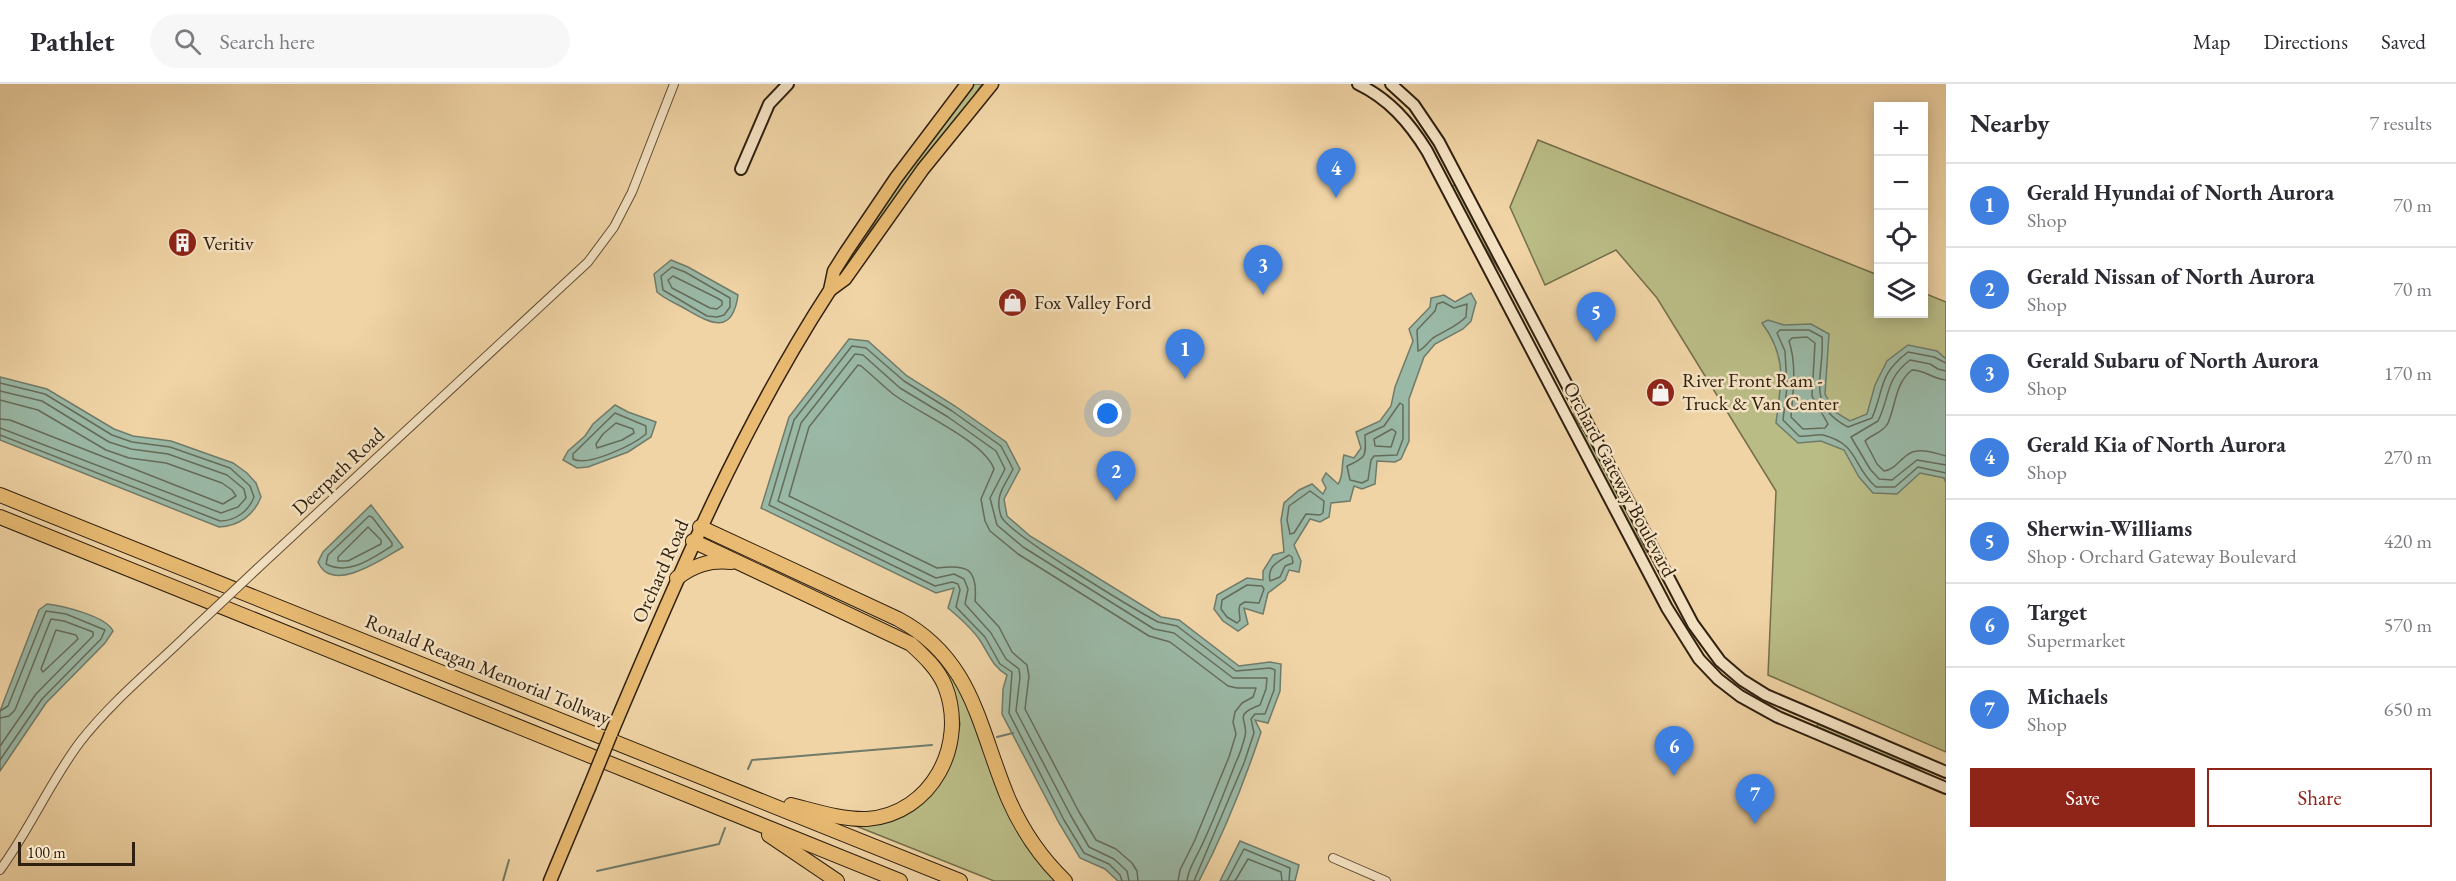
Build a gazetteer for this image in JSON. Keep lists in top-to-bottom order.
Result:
{
  "streets": {
    "highway": ["Ronald Reagan Memorial Tollway"],
    "main road": ["Orchard Road"],
    "street": ["Deerpath Road", "Orchard Gateway Boulevard"]
  },
  "places": {
    "building": ["Veritiv"],
    "shop": ["Fox Valley Ford", "River Front Ram - Truck & Van Center"]
  },
  "scale_bar": "100 m",
  "page": {
    "header": "Pathlet",
    "search": "Search here",
    "nav": ["Map", "Directions", "Saved"],
    "heading": ["Nearby", "7 results"],
    "map_buttons": ["+", "−"],
    "pins": [
      "4",
      "3",
      "5",
      "1",
      "2",
      "6",
      "7"
    ],
    "list": [
      {
        "mark": "1",
        "name": "Gerald Hyundai of North Aurora",
        "note": "Shop",
        "value": "70 m"
      },
      {
        "mark": "2",
        "name": "Gerald Nissan of North Aurora",
        "note": "Shop",
        "value": "70 m"
      },
      {
        "mark": "3",
        "name": "Gerald Subaru of North Aurora",
        "note": "Shop",
        "value": "170 m"
      },
      {
        "mark": "4",
        "name": "Gerald Kia of North Aurora",
        "note": "Shop",
        "value": "270 m"
      },
      {
        "mark": "5",
        "name": "Sherwin-Williams",
        "note": "Shop · Orchard Gateway Boulevard",
        "value": "420 m"
      },
      {
        "mark": "6",
        "name": "Target",
        "note": "Supermarket",
        "value": "570 m"
      },
      {
        "mark": "7",
        "name": "Michaels",
        "note": "Shop",
        "value": "650 m"
      }
    ],
    "buttons": ["Save", "Share"],
    "scale": "100 m"
  }
}
